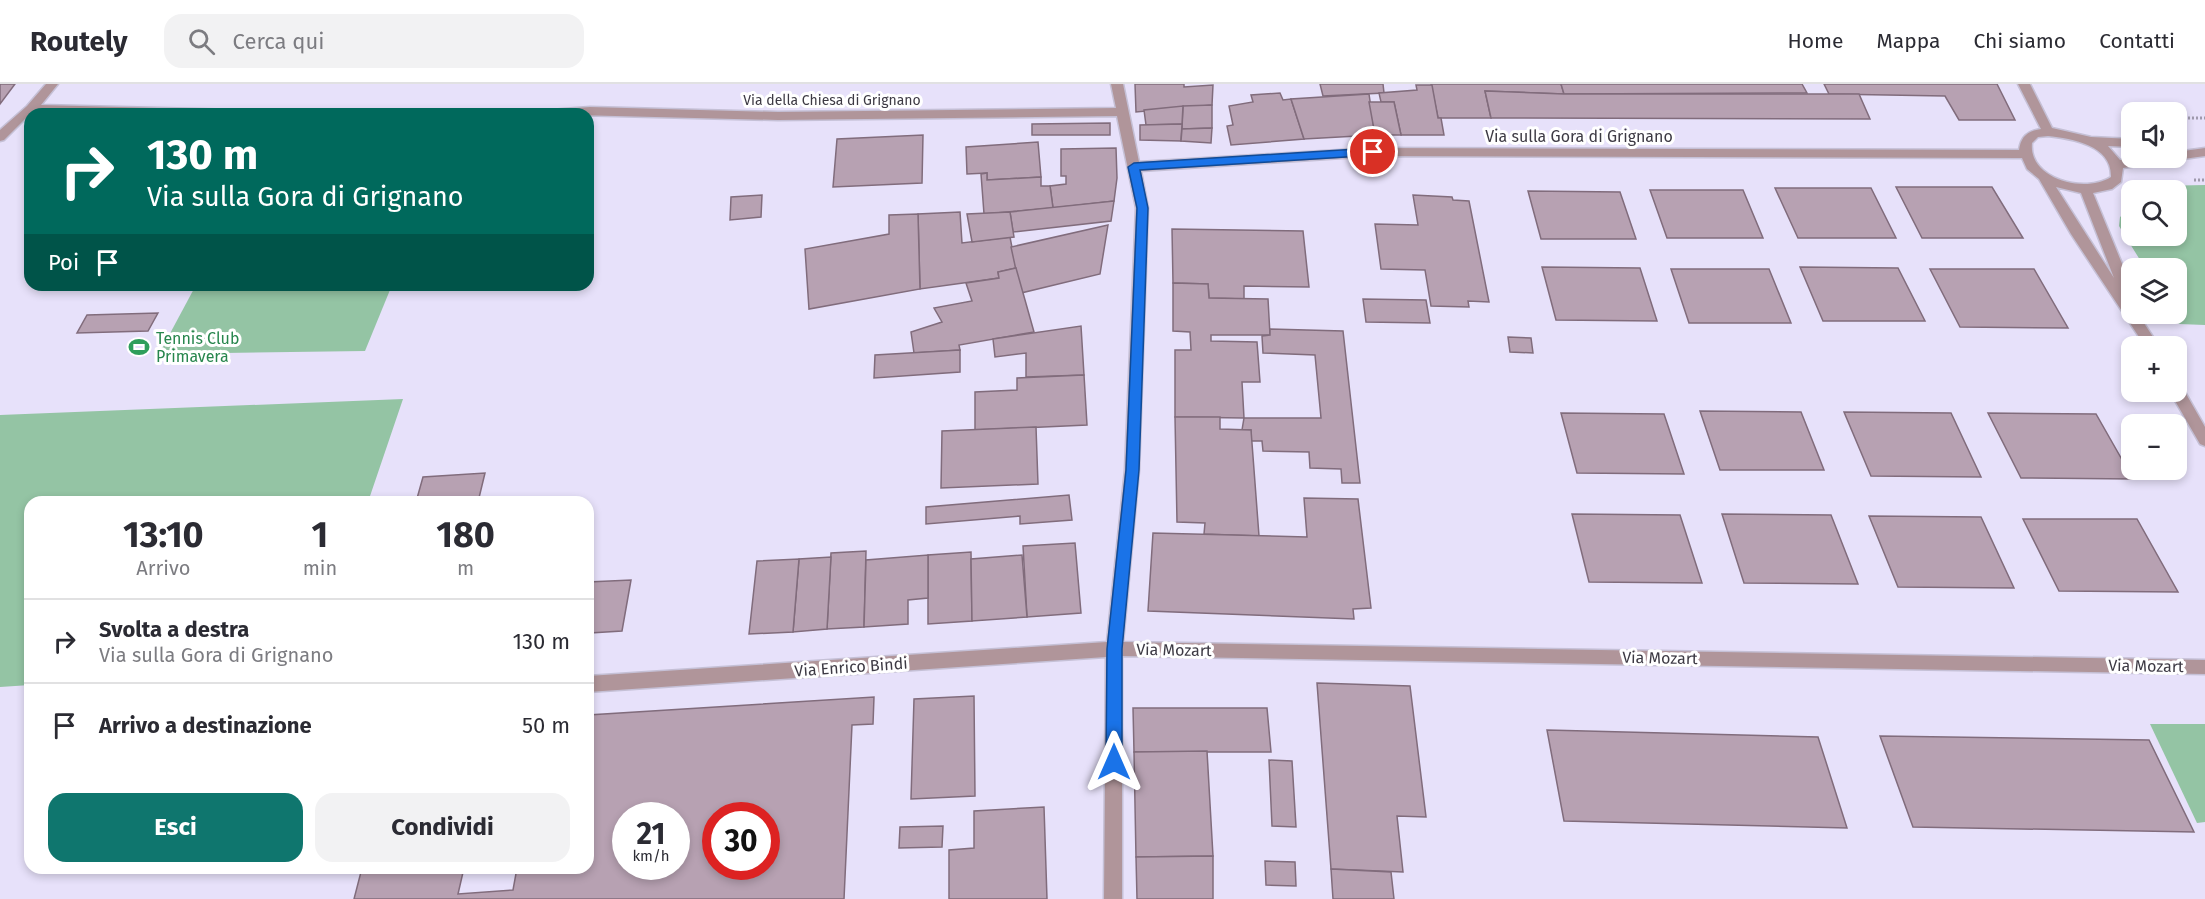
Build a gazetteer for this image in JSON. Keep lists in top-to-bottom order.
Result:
{
  "streets": {
    "street": [
      "Via della Chiesa di Grignano",
      "Via sulla Gora di Grignano",
      "Via Mozart",
      "Via Enrico Bindi"
    ]
  },
  "crossings": [
    ["Via Mozart", "Via Enrico Bindi"]
  ],
  "places": {
    "sports": ["Tennis Club Primavera"]
  },
  "page": {
    "header": "Routely",
    "search": "Cerca qui",
    "nav": [
      "Home",
      "Mappa",
      "Chi siamo",
      "Contatti"
    ],
    "map_buttons": ["+", "−"],
    "turn": ["130 m", "Via sulla Gora di Grignano"],
    "then": "Poi",
    "eta": [
      "13:10",
      "Arrivo",
      "1",
      "min",
      "180",
      "m"
    ],
    "list": [
      {
        "name": "Svolta a destra",
        "note": "Via sulla Gora di Grignano",
        "value": "130 m"
      },
      {
        "name": "Arrivo a destinazione",
        "value": "50 m"
      }
    ],
    "buttons": ["Esci", "Condividi"],
    "speed": "21 km/h",
    "limit": "30"
  }
}
